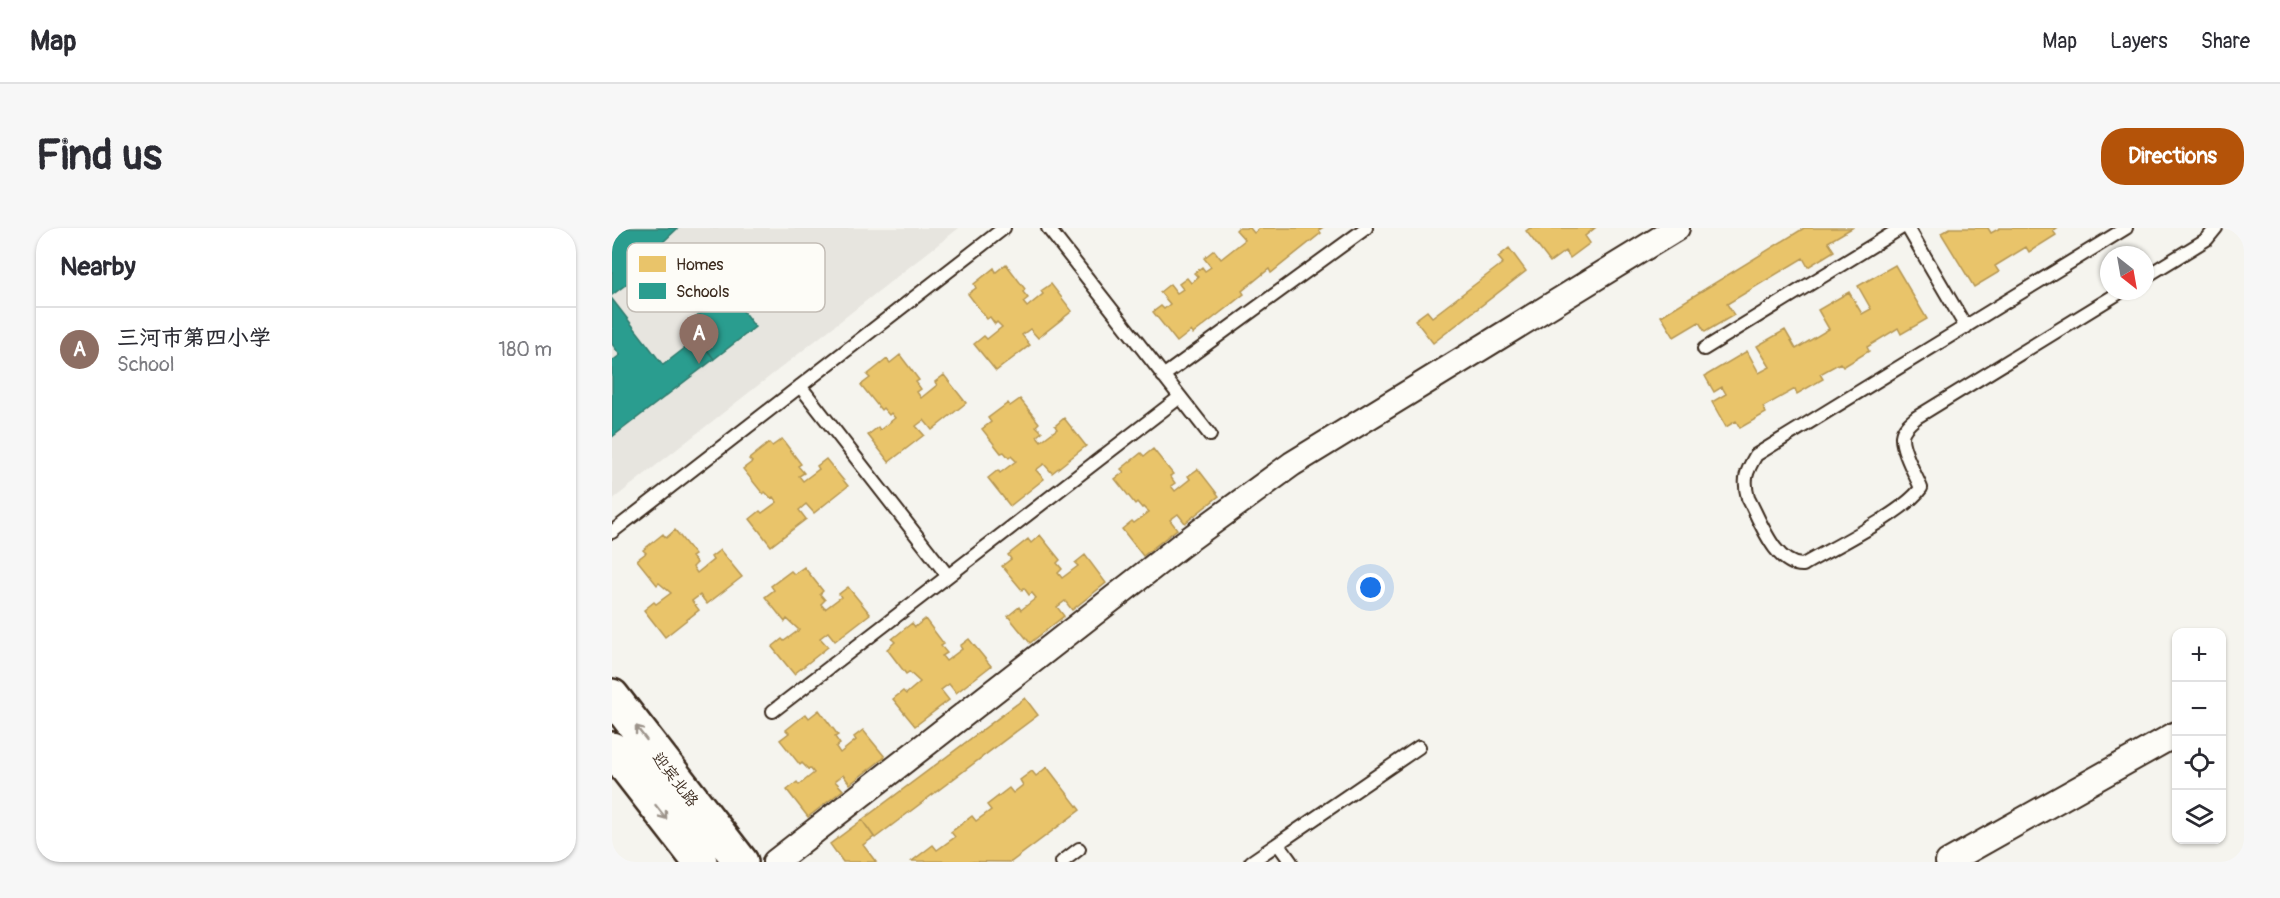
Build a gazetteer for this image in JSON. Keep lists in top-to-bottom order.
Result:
{
  "streets": {
    "main road": ["迎宾北路"]
  },
  "legend": ["Homes", "Schools"],
  "north": "bottom right",
  "page": {
    "header": "Map",
    "nav": ["Map", "Layers", "Share"],
    "buttons": "Directions",
    "title": "Find us",
    "heading": "Nearby",
    "list": [
      {
        "mark": "A",
        "name": "三河市第四小学",
        "note": "School",
        "value": "180 m"
      }
    ],
    "pins": "A",
    "map_buttons": ["+", "−"]
  }
}
